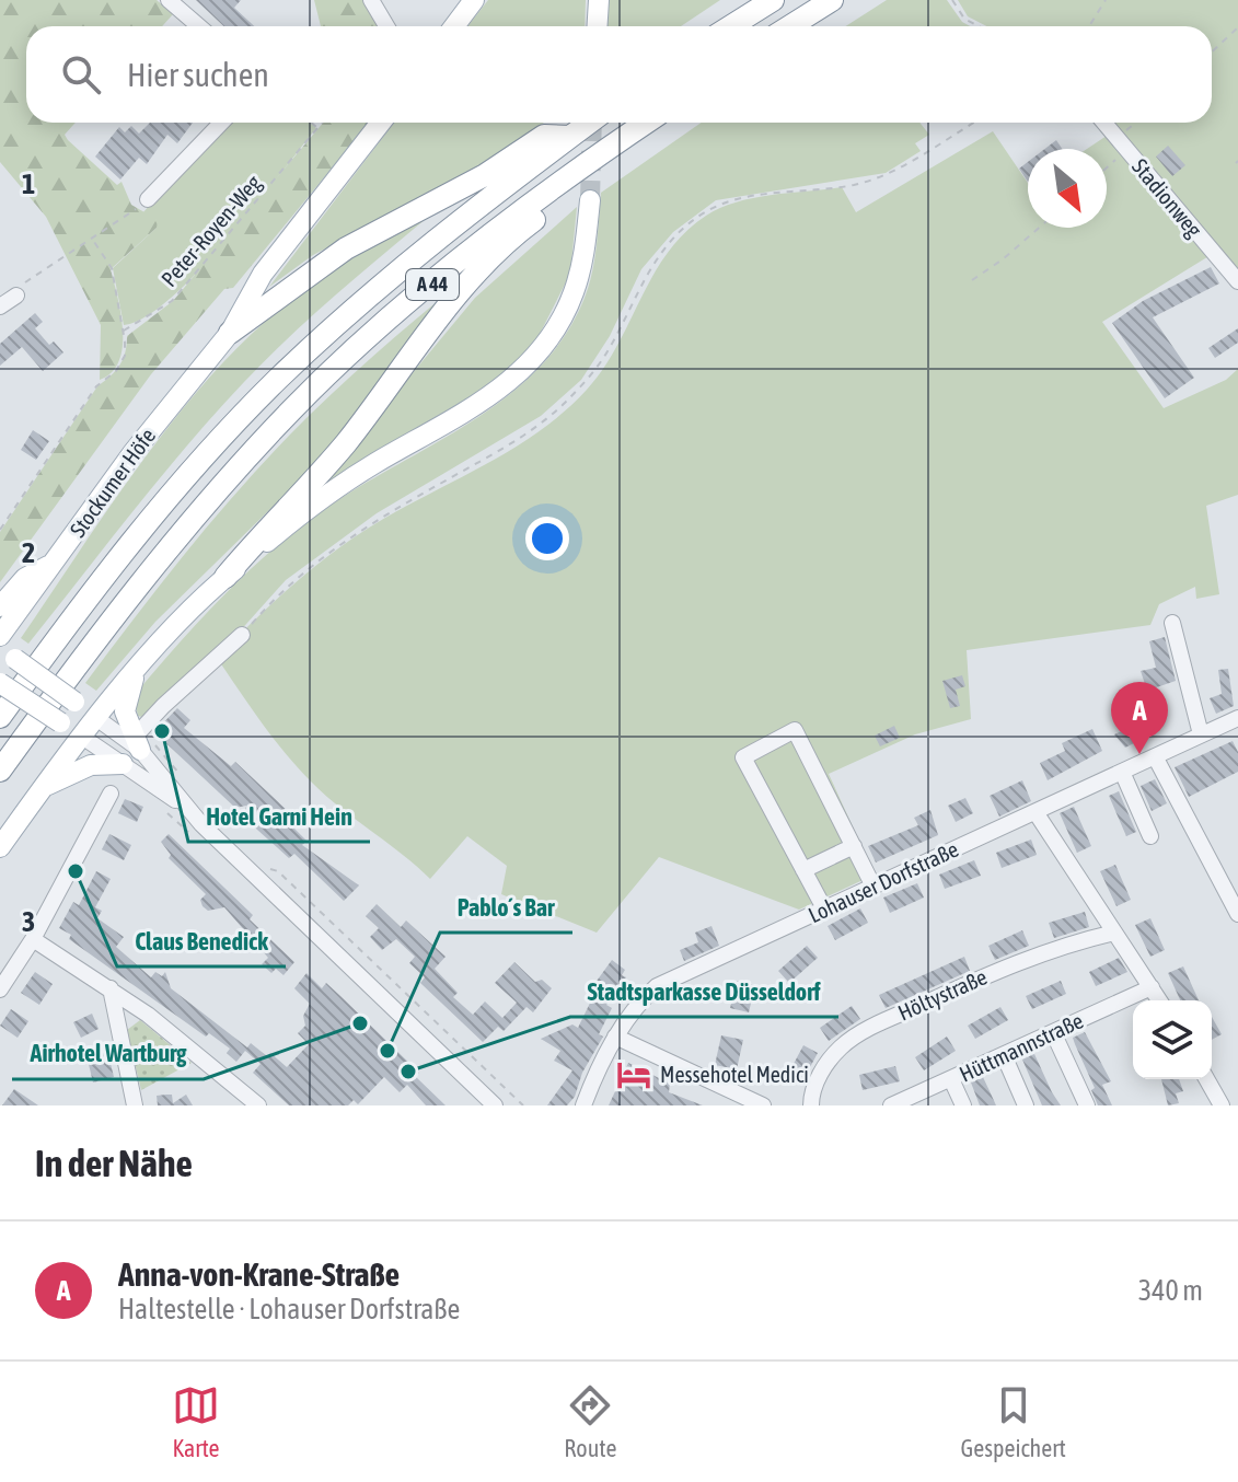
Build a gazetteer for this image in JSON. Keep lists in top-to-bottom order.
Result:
{
  "streets": {
    "highway": ["A 44"],
    "main road": ["Stockumer Höfe"],
    "street": [
      "Stadionweg",
      "Lohauser Dorfstraße",
      "Höltystraße",
      "Hüttmannstraße"
    ],
    "path": ["Peter-Royen-Weg"]
  },
  "places": {
    "other": [
      "Hotel Garni Hein",
      "Claus Benedick",
      "Airhotel Wartburg",
      "Pablo´s Bar",
      "Stadtsparkasse Düsseldorf"
    ],
    "hotel": ["Messehotel Medici"]
  },
  "north": "bottom right",
  "page": {
    "search": "Hier suchen",
    "pins": "A",
    "heading": "In der Nähe",
    "list": [
      {
        "mark": "A",
        "name": "Anna-von-Krane-Straße",
        "note": "Haltestelle · Lohauser Dorfstraße",
        "value": "340 m"
      }
    ],
    "nav": ["Karte", "Route", "Gespeichert"]
  },
  "grid": {
    "rows": ["1", "2", "3"]
  }
}
